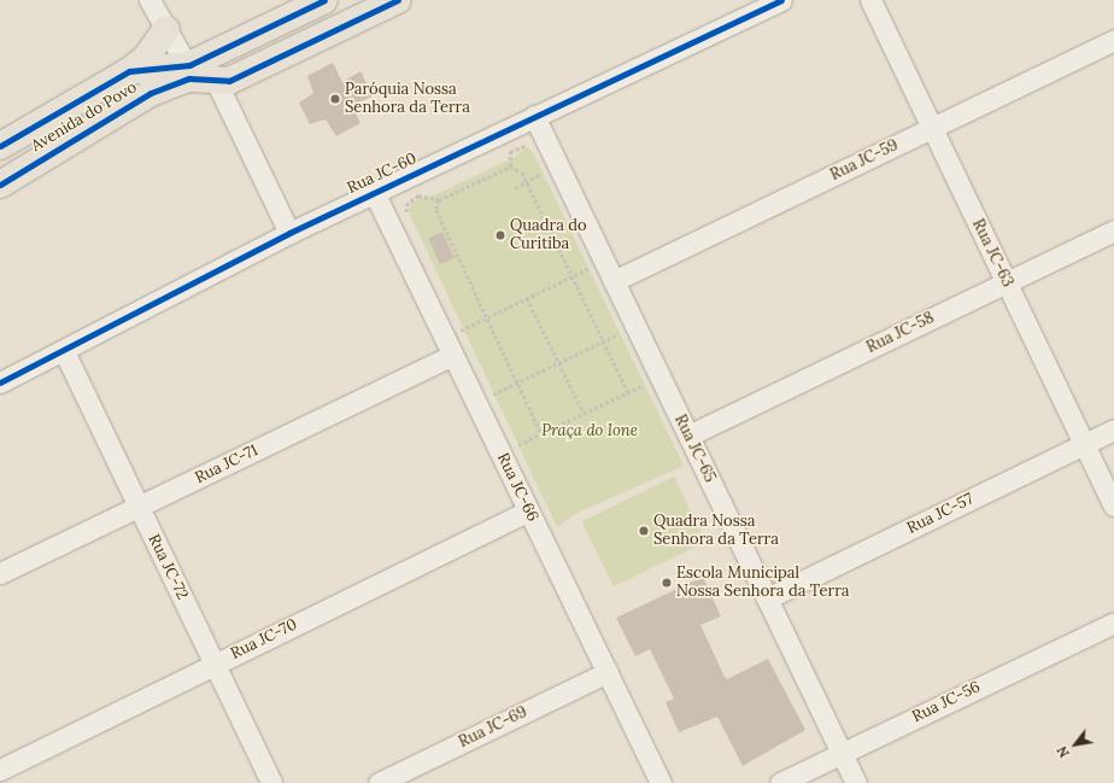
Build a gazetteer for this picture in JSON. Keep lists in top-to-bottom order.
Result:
{
  "streets": {
    "main road": ["Avenida do Povo"],
    "street": [
      "Rua JC-59",
      "Rua JC-60",
      "Rua JC-63",
      "Rua JC-58",
      "Rua JC-65",
      "Rua JC-71",
      "Rua JC-66",
      "Rua JC-57",
      "Rua JC-72",
      "Rua JC-70",
      "Rua JC-56",
      "Rua JC-69"
    ]
  },
  "crossings": [
    ["Rua JC-59", "Rua JC-63"],
    ["Rua JC-59", "Rua JC-65"],
    ["Rua JC-60", "Rua JC-65"],
    ["Rua JC-60", "Rua JC-66"],
    ["Rua JC-60", "Rua JC-72"],
    ["Rua JC-63", "Rua JC-58"],
    ["Rua JC-63", "Rua JC-57"],
    ["Rua JC-58", "Rua JC-65"],
    ["Rua JC-65", "Rua JC-57"],
    ["Rua JC-65", "Rua JC-56"],
    ["Rua JC-71", "Rua JC-66"],
    ["Rua JC-71", "Rua JC-72"],
    ["Rua JC-66", "Rua JC-70"],
    ["Rua JC-66", "Rua JC-69"],
    ["Rua JC-72", "Rua JC-70"]
  ],
  "parks": ["Praça do Ione"],
  "places": [
    "Paróquia Nossa Senhora da Terra",
    "Quadra do Curitiba",
    "Quadra Nossa Senhora da Terra",
    "Escola Municipal Nossa Senhora da Terra"
  ],
  "north": "bottom left"
}
